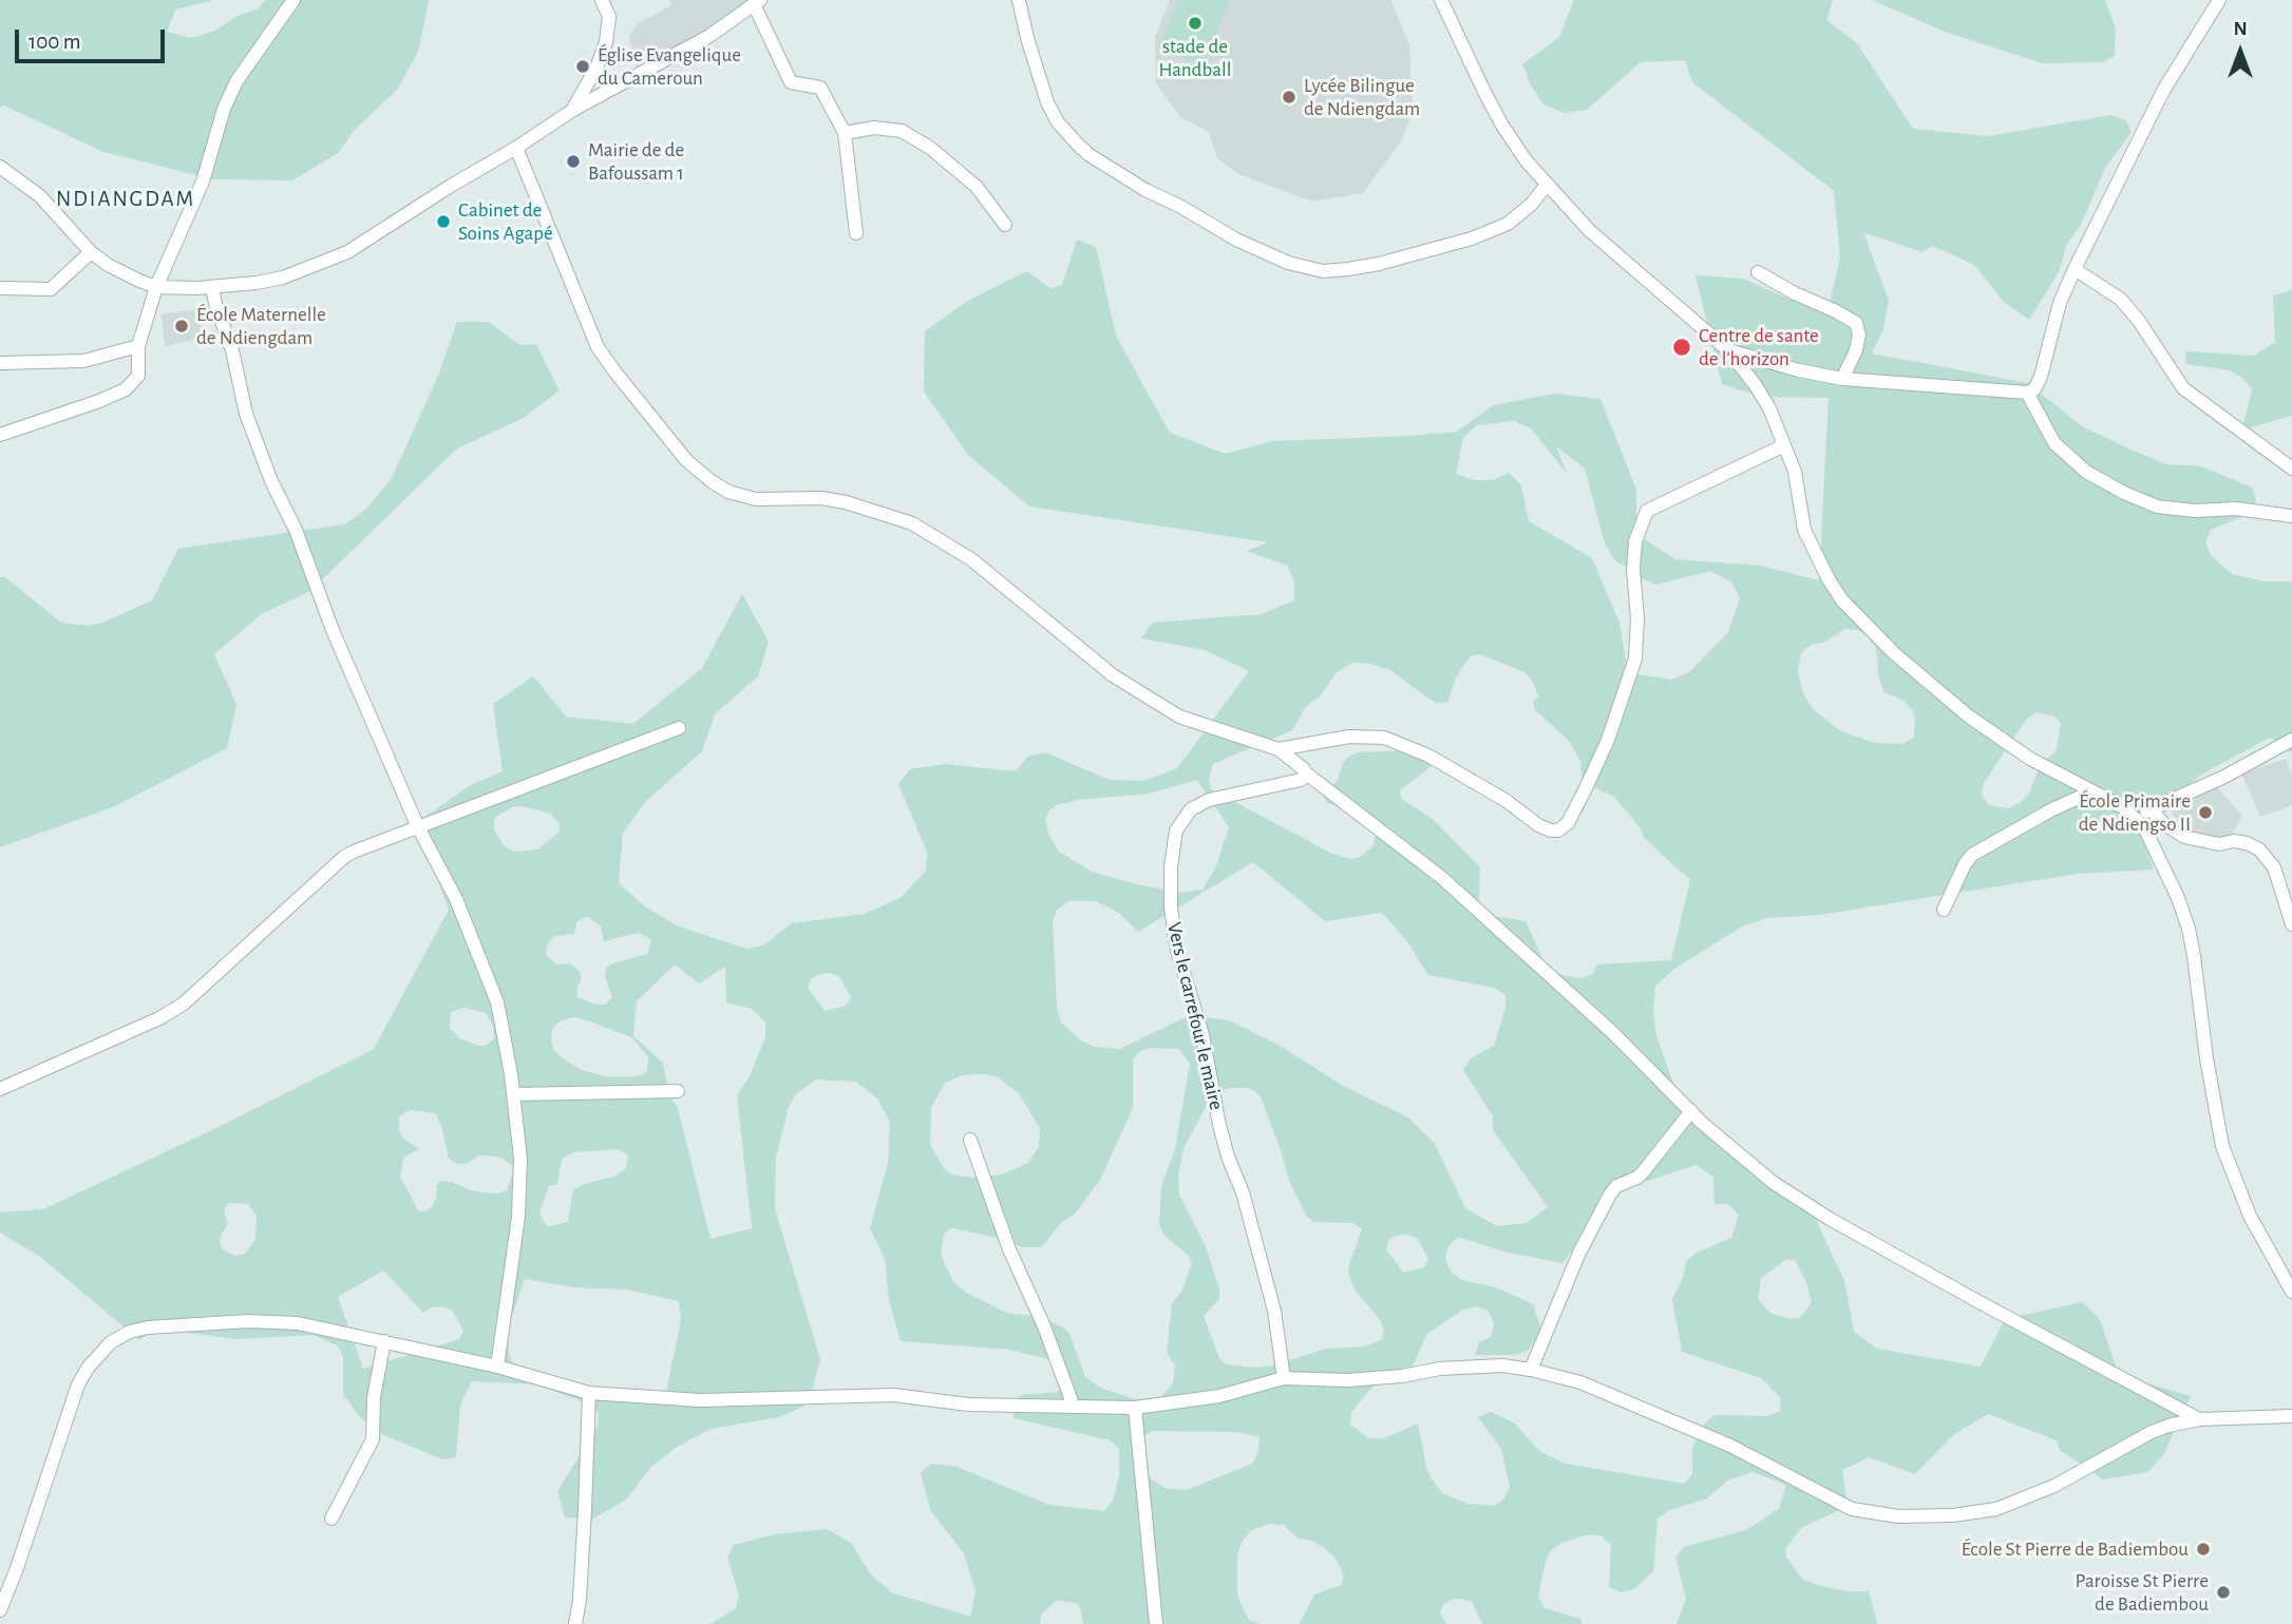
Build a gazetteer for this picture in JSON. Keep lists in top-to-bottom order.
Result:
{
  "streets": {
    "street": ["Vers le carrefour le maire"]
  },
  "districts": ["NDIANGDAM"],
  "places": [
    "stade de Handball",
    "Église Evangelique du Cameroun",
    "Lycée Bilingue de Ndiengdam",
    "Mairie de de Bafoussam 1",
    "Cabinet de Soins Agapé",
    "École Maternelle de Ndiengdam",
    "Centre de sante de l'horizon",
    "École Primaire de Ndiengso II",
    "École St Pierre de Badiembou",
    "Paroisse St Pierre de Badiembou"
  ],
  "scale_bar": "100 m",
  "north": "top"
}
